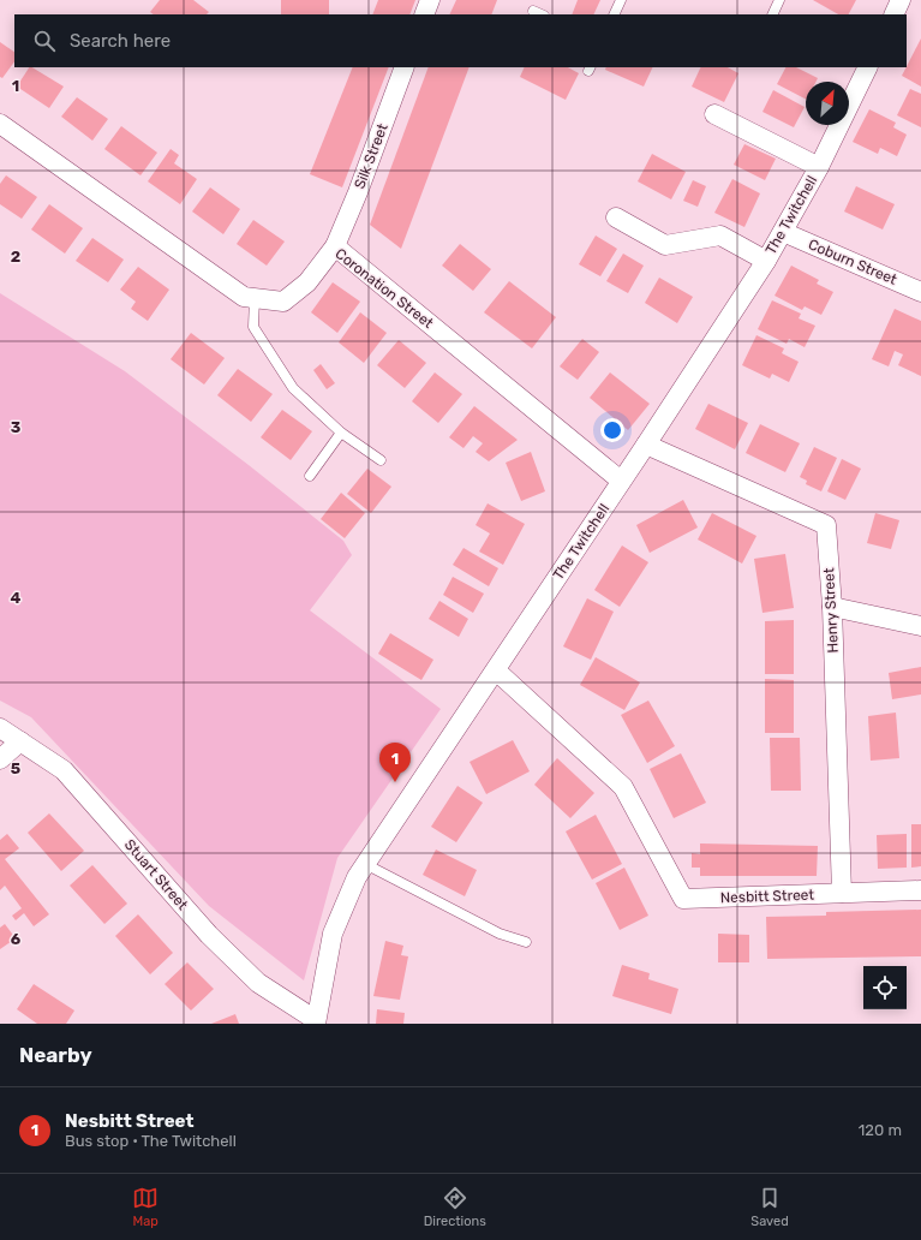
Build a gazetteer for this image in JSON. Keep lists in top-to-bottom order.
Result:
{
  "streets": {
    "street": [
      "Silk Street",
      "The Twitchell",
      "Coburn Street",
      "Coronation Street",
      "Henry Street",
      "Stuart Street",
      "Nesbitt Street"
    ]
  },
  "crossings": [
    ["Silk Street", "Coronation Street"],
    ["The Twitchell", "Coburn Street"],
    ["The Twitchell", "Coronation Street"],
    ["The Twitchell", "Henry Street"],
    ["The Twitchell", "Stuart Street"],
    ["The Twitchell", "Nesbitt Street"],
    ["Henry Street", "Nesbitt Street"]
  ],
  "north": "top right",
  "page": {
    "search": "Search here",
    "pins": "1",
    "heading": "Nearby",
    "list": [
      {
        "mark": "1",
        "name": "Nesbitt Street",
        "note": "Bus stop · The Twitchell",
        "value": "120 m"
      }
    ],
    "nav": ["Map", "Directions", "Saved"]
  },
  "grid": {
    "rows": [
      "1",
      "2",
      "3",
      "4",
      "5",
      "6"
    ]
  }
}
